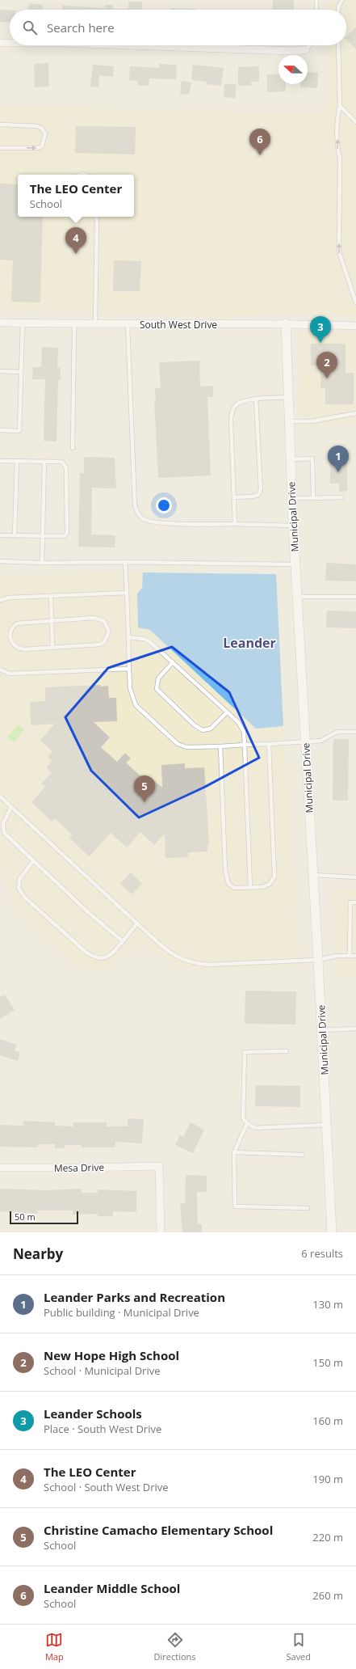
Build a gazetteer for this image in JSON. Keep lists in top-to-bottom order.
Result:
{
  "streets": {
    "street": ["South West Drive", "Municipal Drive", "Mesa Drive"]
  },
  "crossings": [
    ["South West Drive", "Municipal Drive"]
  ],
  "districts": ["Leander"],
  "scale_bar": "50 m",
  "north": "left",
  "page": {
    "search": "Search here",
    "pins": [
      "6",
      "4",
      "3",
      "2",
      "1",
      "5"
    ],
    "popup": ["The LEO Center", "School"],
    "scale": "50 m",
    "heading": ["Nearby", "6 results"],
    "list": [
      {
        "mark": "1",
        "name": "Leander Parks and Recreation",
        "note": "Public building · Municipal Drive",
        "value": "130 m"
      },
      {
        "mark": "2",
        "name": "New Hope High School",
        "note": "School · Municipal Drive",
        "value": "150 m"
      },
      {
        "mark": "3",
        "name": "Leander Schools",
        "note": "Place · South West Drive",
        "value": "160 m"
      },
      {
        "mark": "4",
        "name": "The LEO Center",
        "note": "School · South West Drive",
        "value": "190 m"
      },
      {
        "mark": "5",
        "name": "Christine Camacho Elementary School",
        "note": "School",
        "value": "220 m"
      },
      {
        "mark": "6",
        "name": "Leander Middle School",
        "note": "School",
        "value": "260 m"
      }
    ],
    "nav": ["Map", "Directions", "Saved"]
  }
}
